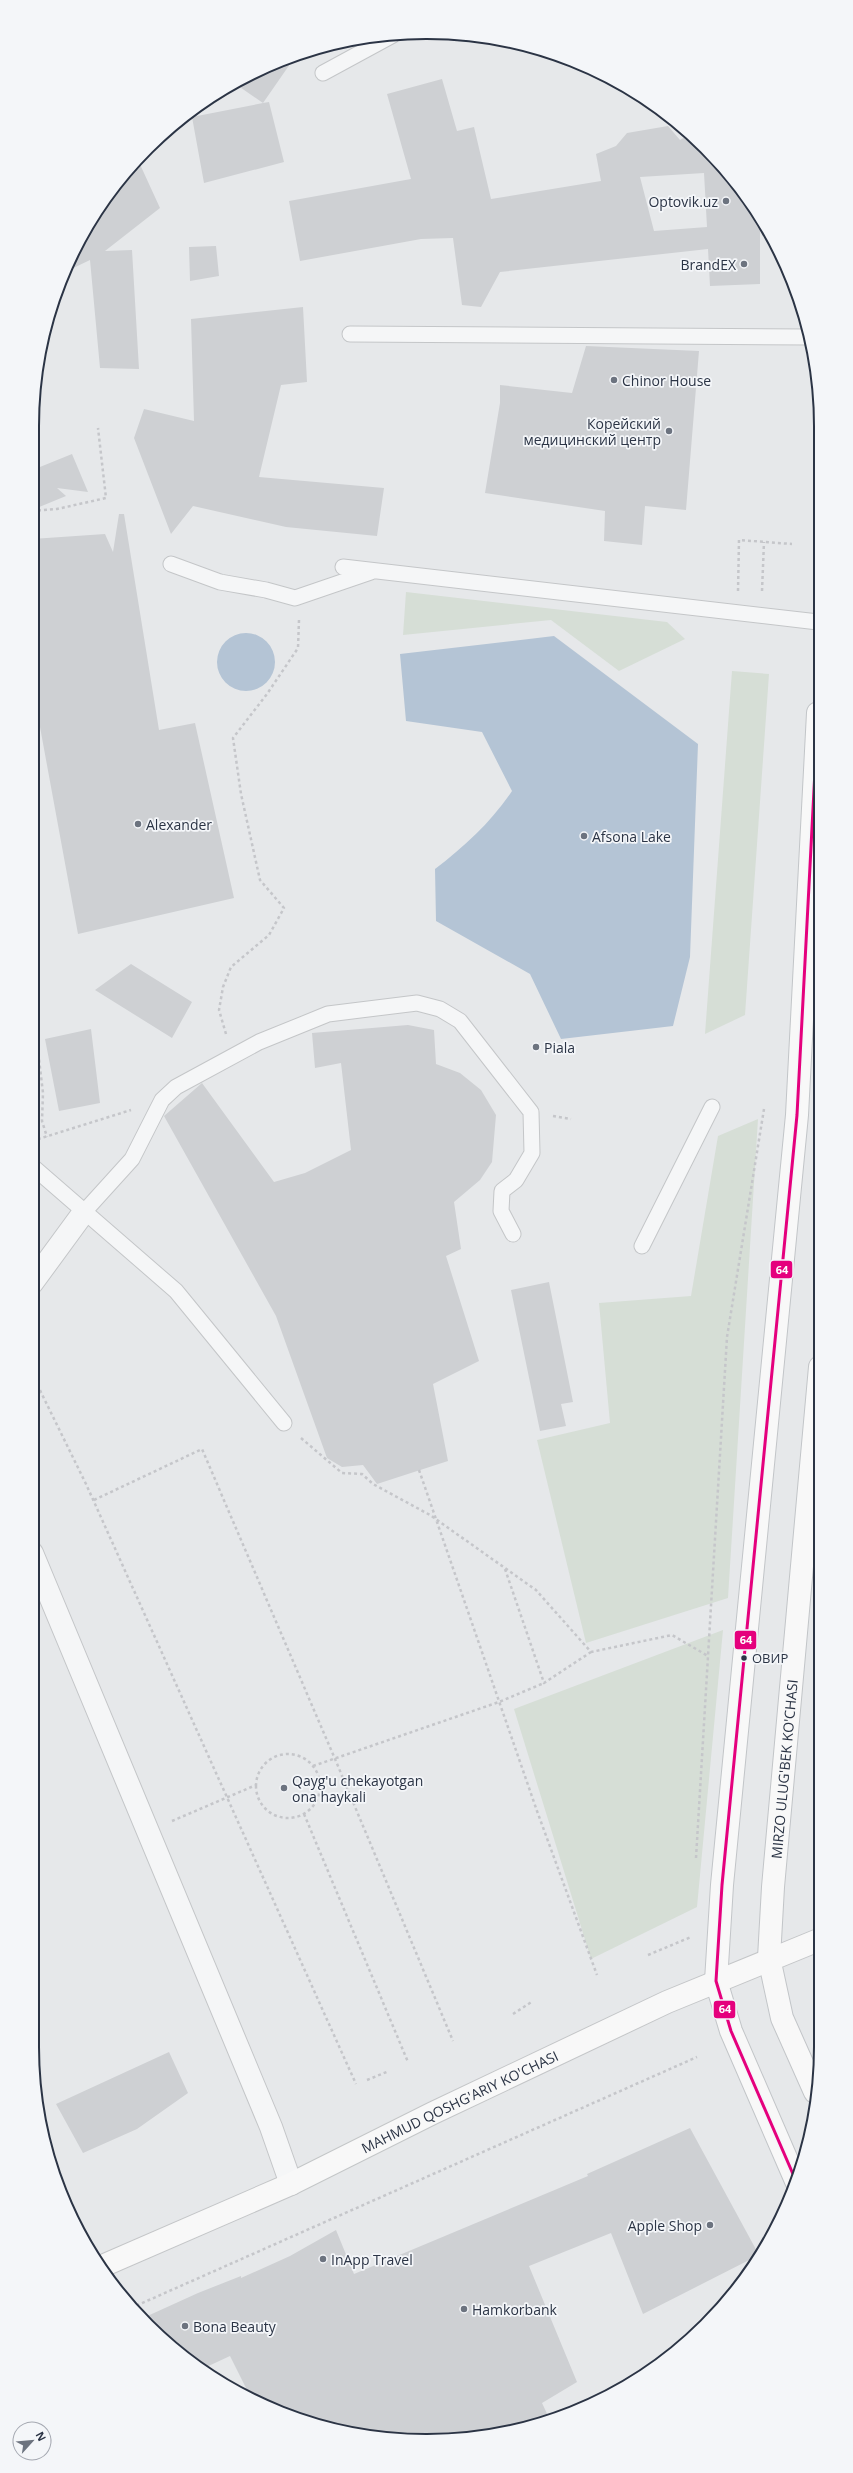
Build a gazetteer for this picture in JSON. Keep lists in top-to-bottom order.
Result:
{
  "streets": {
    "main road": ["MIRZO ULUG'BEK KO'CHASI", "MAHMUD QOSHG'ARIY KO'CHASI"]
  },
  "crossings": [
    ["MIRZO ULUG'BEK KO'CHASI", "MAHMUD QOSHG'ARIY KO'CHASI"]
  ],
  "places": [
    "Optovik.uz",
    "BrandEX",
    "Chinor House",
    "Корейский медицинский центр",
    "Alexander",
    "Afsona Lake",
    "Piala",
    "ОВИР",
    "Qayg'u chekayotgan ona haykali",
    "Apple Shop",
    "InApp Travel",
    "Hamkorbank",
    "Bona Beauty"
  ],
  "lines": ["transit line 64"],
  "north": "top right"
}
